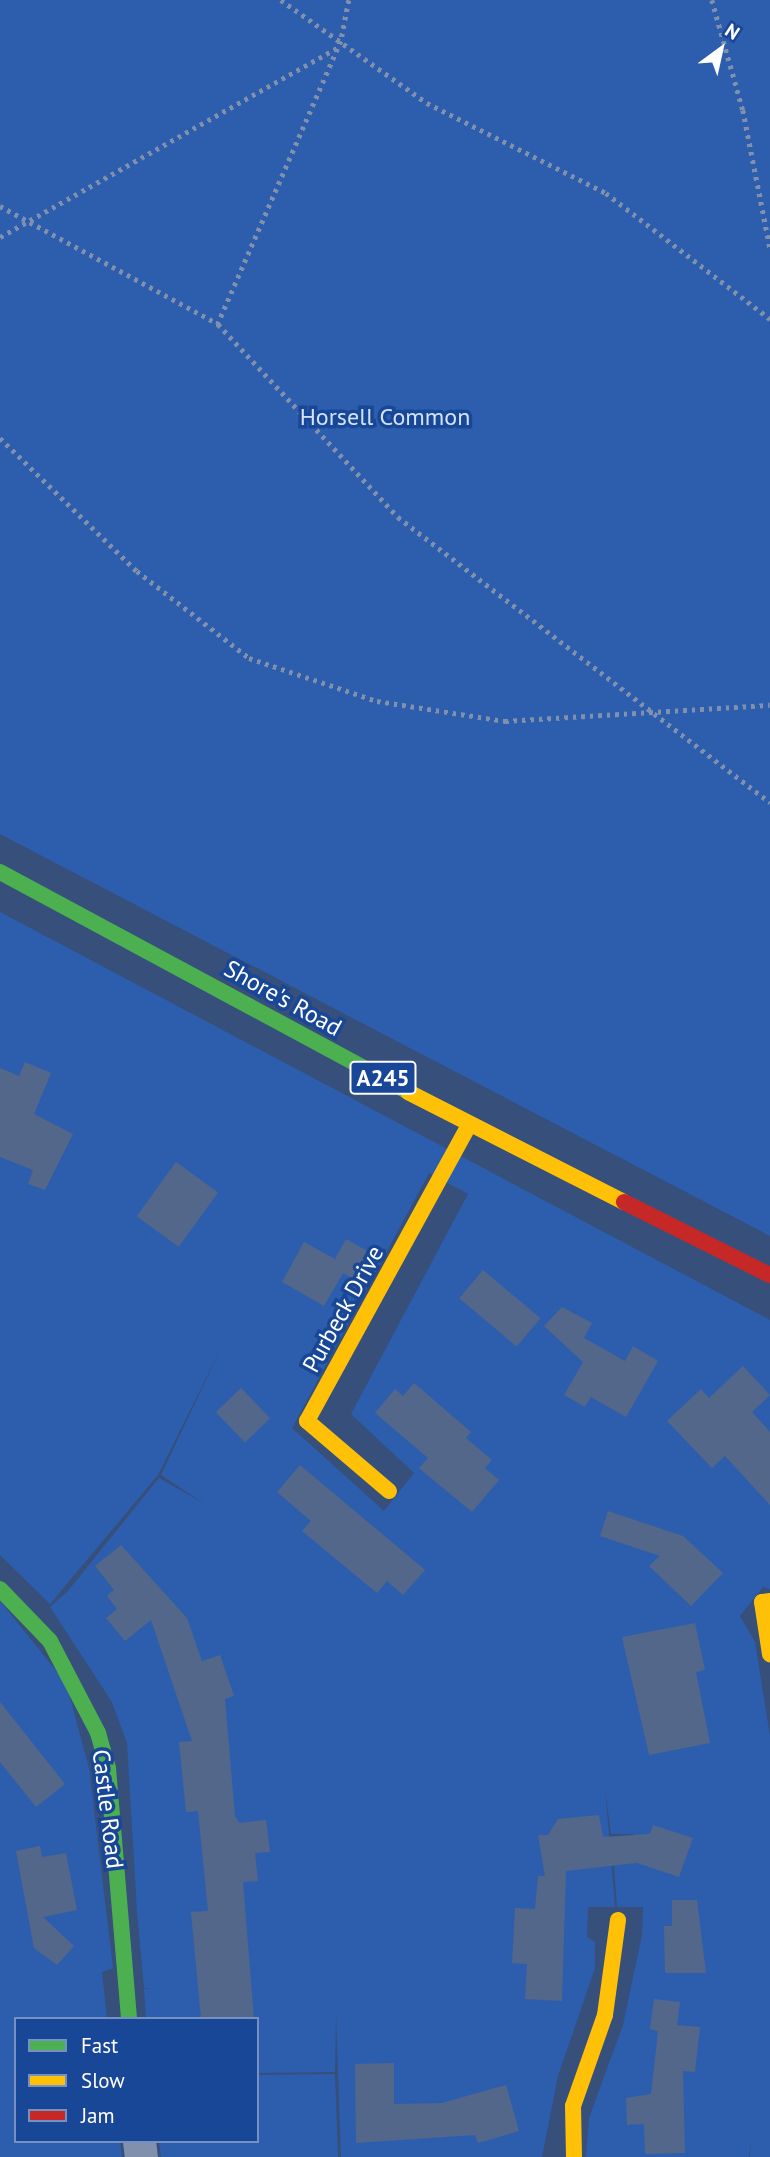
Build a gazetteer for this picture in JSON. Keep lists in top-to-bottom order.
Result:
{
  "streets": {
    "street": [
      "Shore's Road",
      "A245",
      "Purbeck Drive",
      "Castle Road"
    ]
  },
  "crossings": [
    ["Shore's Road", "Purbeck Drive"]
  ],
  "parks": ["Horsell Common"],
  "legend": ["Fast", "Slow", "Jam"],
  "north": "top right"
}
